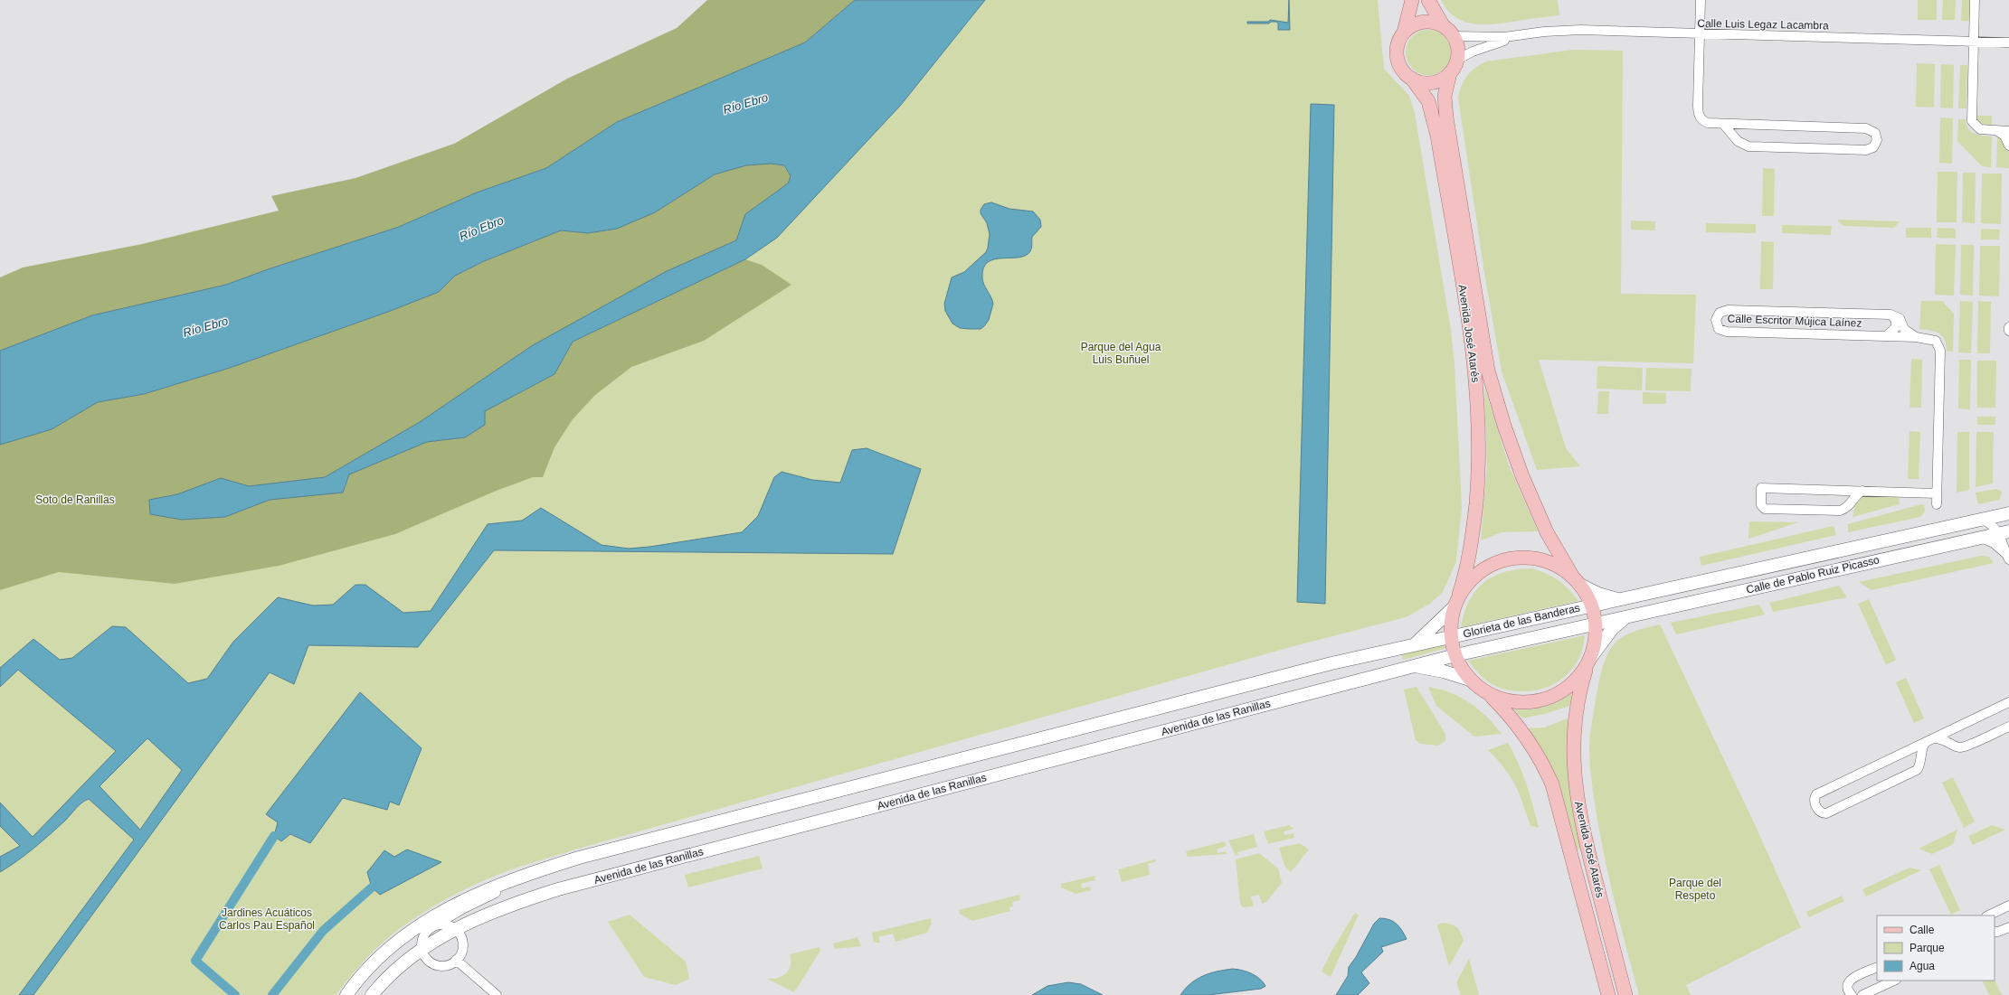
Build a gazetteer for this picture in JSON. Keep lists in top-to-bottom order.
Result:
{
  "streets": {
    "main road": [
      "Avenida José Atarés",
      "Calle de Pablo Ruiz Picasso",
      "Glorieta de las Banderas",
      "Avenida de las Ranillas"
    ],
    "street": ["Calle Luis Legaz Lacambra", "Calle Escritor Mújica Laínez"]
  },
  "crossings": [
    ["Calle Luis Legaz Lacambra", "Avenida José Atarés"],
    ["Avenida José Atarés", "Calle de Pablo Ruiz Picasso"],
    ["Avenida José Atarés", "Glorieta de las Banderas"],
    ["Calle de Pablo Ruiz Picasso", "Glorieta de las Banderas"],
    ["Glorieta de las Banderas", "Avenida de las Ranillas"]
  ],
  "water": ["Río Ebro"],
  "parks": [
    "Parque del Agua Luis Buñuel",
    "Soto de Ranillas",
    "Parque del Respeto",
    "Jardines Acuáticos Carlos Pau Español"
  ],
  "legend": ["Calle", "Parque", "Agua"]
}
